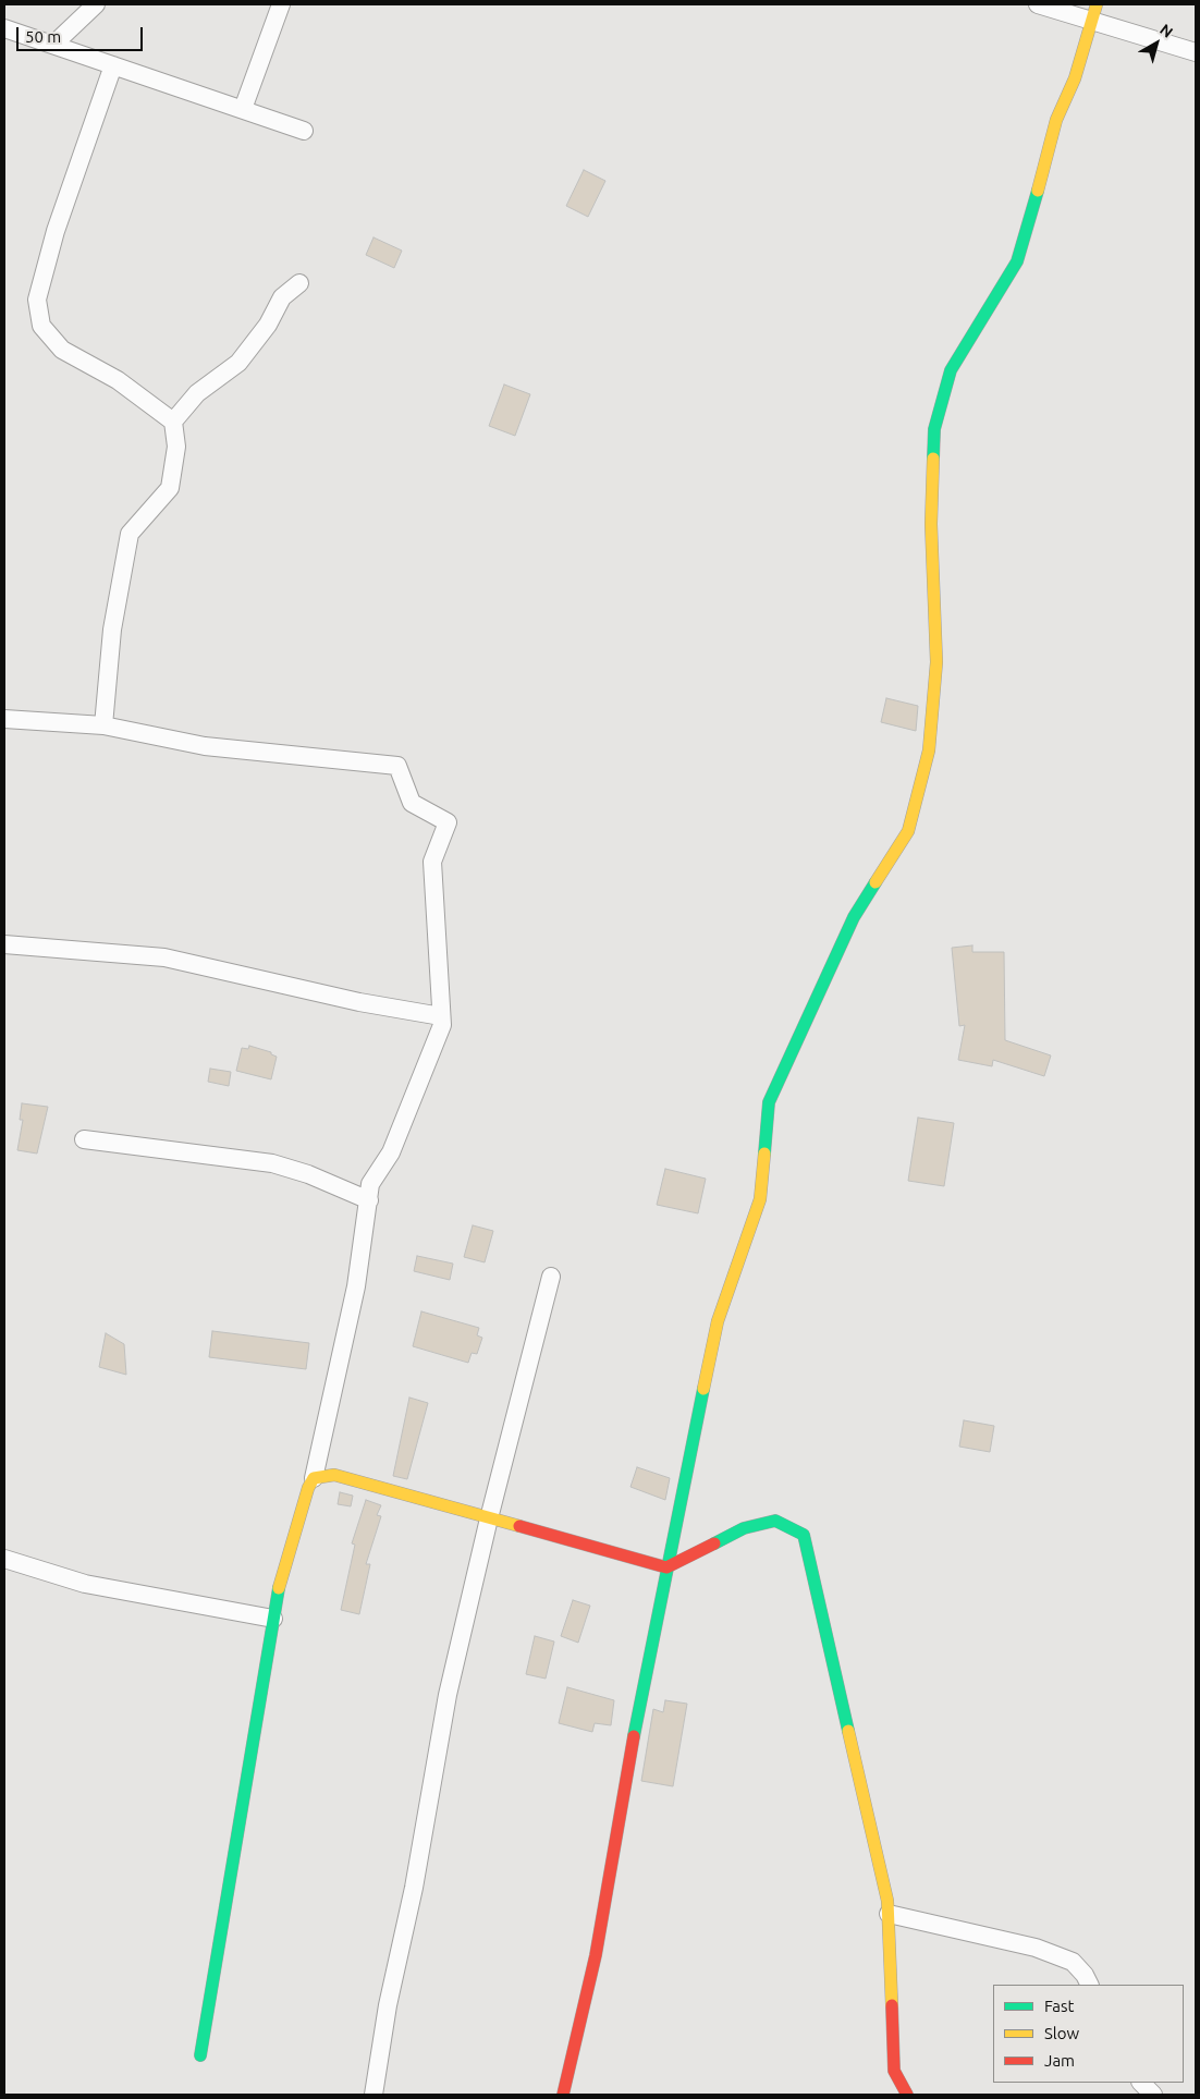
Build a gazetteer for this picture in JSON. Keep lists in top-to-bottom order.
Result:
{
  "legend": ["Fast", "Slow", "Jam"],
  "scale_bar": "50 m",
  "north": "top right"
}
